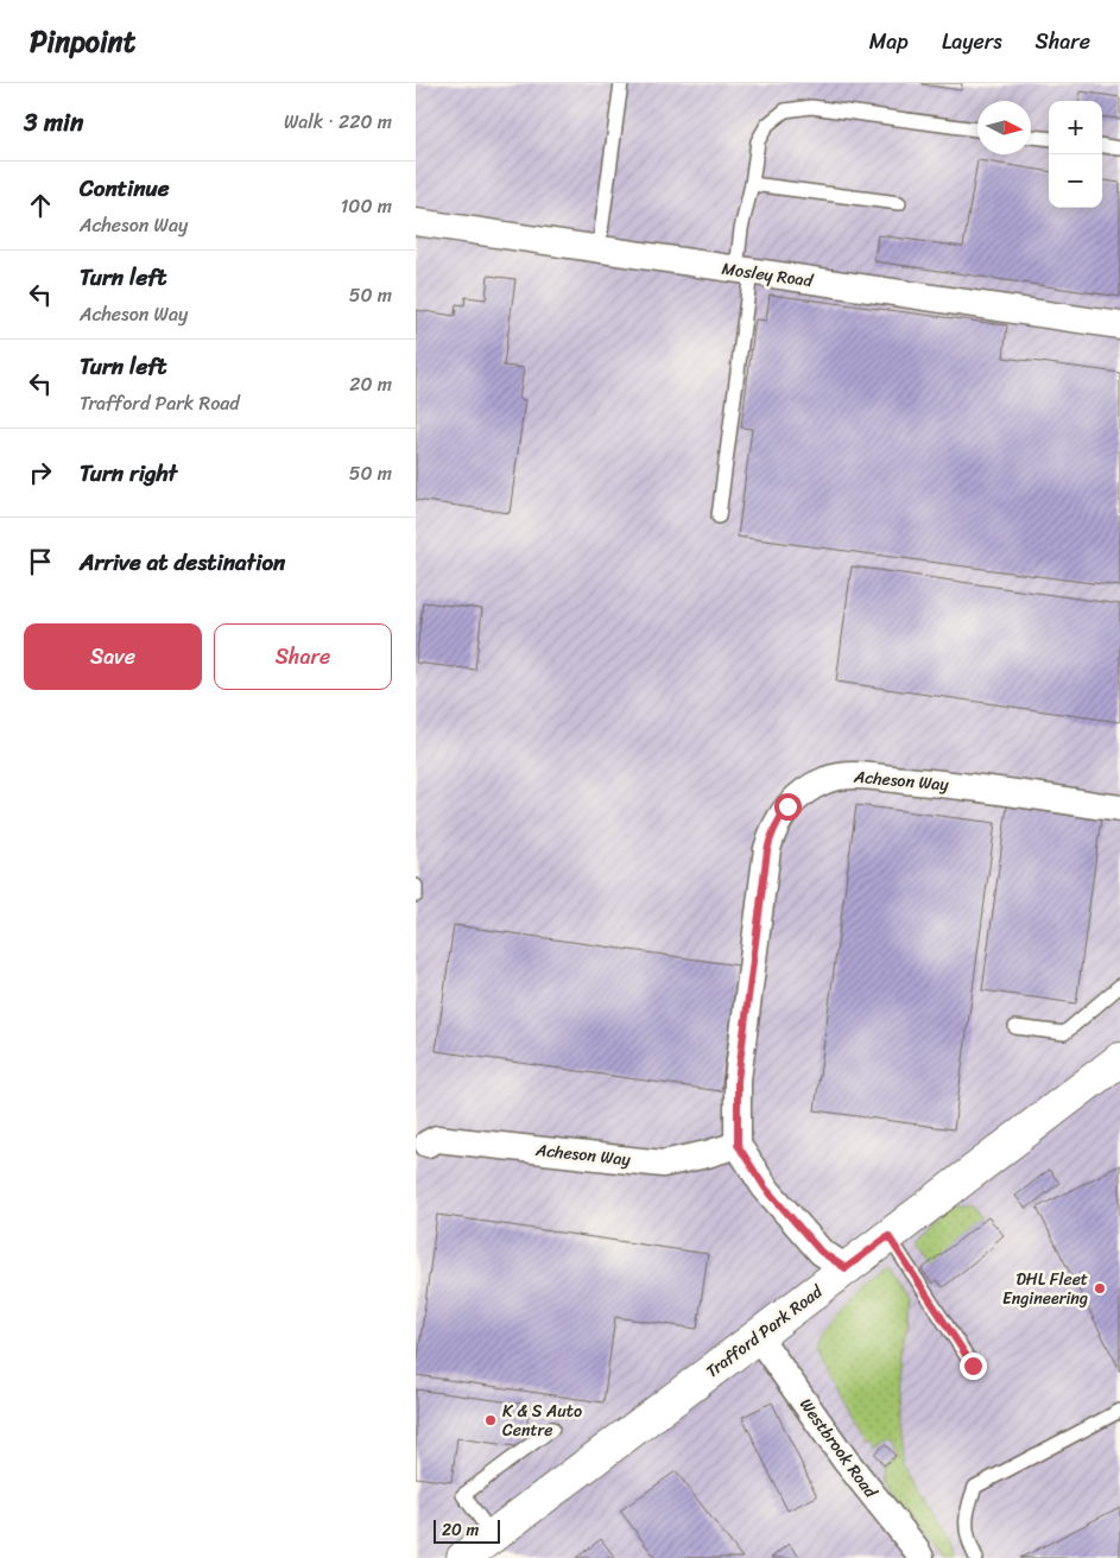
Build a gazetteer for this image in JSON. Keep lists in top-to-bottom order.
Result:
{
  "streets": {
    "street": [
      "Mosley Road",
      "Acheson Way",
      "Trafford Park Road",
      "Westbrook Road"
    ]
  },
  "crossings": [
    ["Trafford Park Road", "Westbrook Road"]
  ],
  "places": ["DHL Fleet Engineering", "K & S Auto Centre"],
  "scale_bar": "20 m",
  "north": "right",
  "page": {
    "header": "Pinpoint",
    "nav": ["Map", "Layers", "Share"],
    "heading": ["3 min", "Walk · 220 m"],
    "map_buttons": ["+", "−"],
    "list": [
      ["Continue", "Acheson Way", "100 m"],
      ["Turn left", "Acheson Way", "50 m"],
      ["Turn left", "Trafford Park Road", "20 m"],
      ["Turn right", "50 m"],
      "Arrive at destination"
    ],
    "buttons": ["Save", "Share"],
    "scale": "20 m"
  }
}
